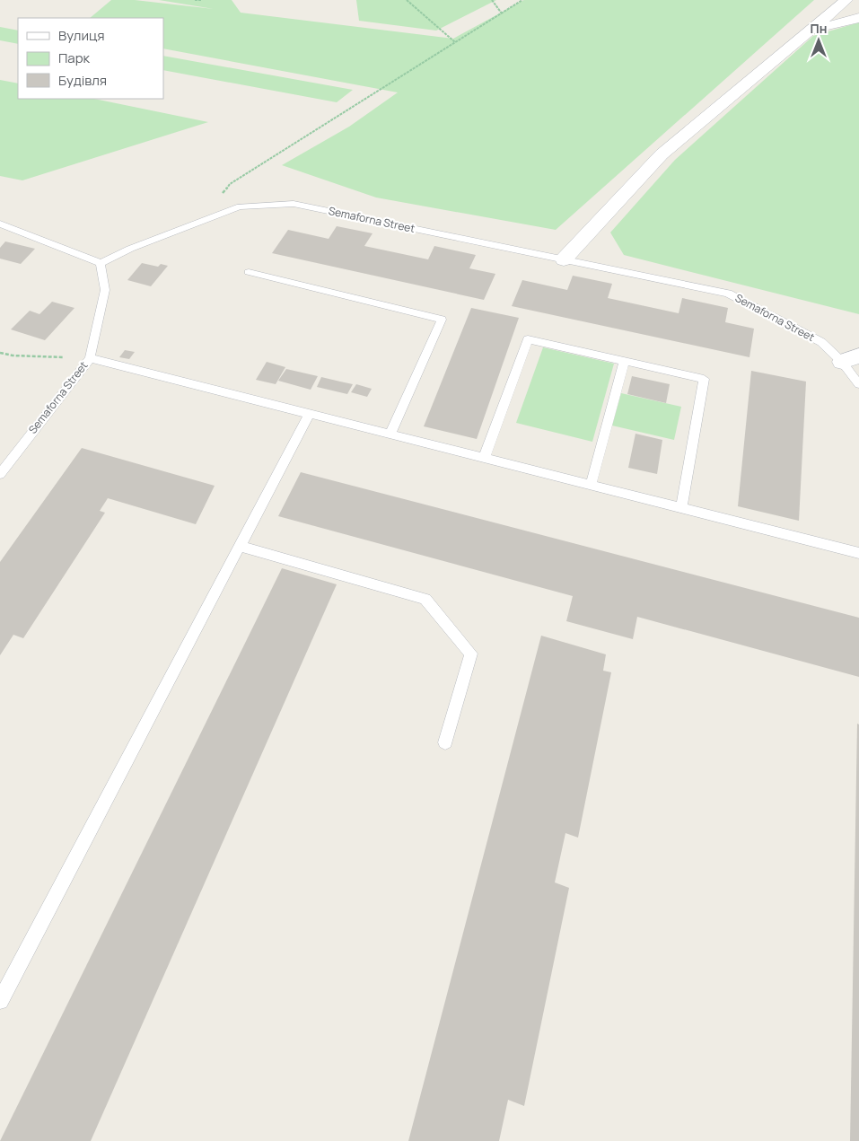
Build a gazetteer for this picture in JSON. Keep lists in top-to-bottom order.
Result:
{
  "streets": {
    "lane": ["Semaforna Street"]
  },
  "legend": ["Вулиця", "Парк", "Будівля"],
  "north": "top"
}
